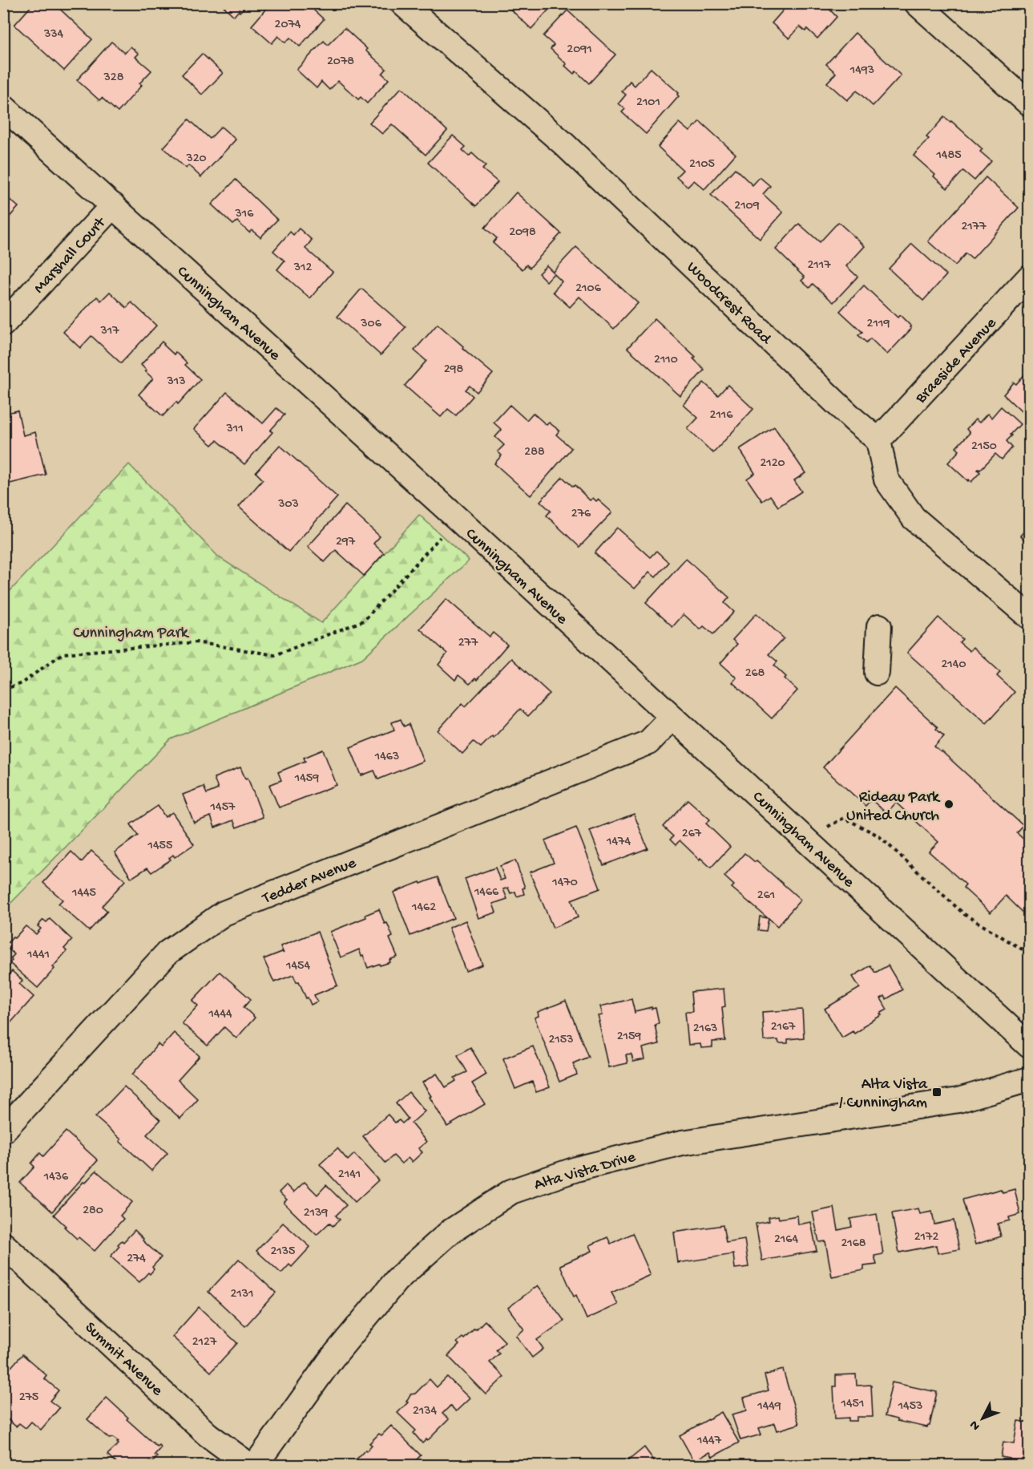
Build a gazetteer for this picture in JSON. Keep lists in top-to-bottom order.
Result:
{
  "streets": {
    "street": [
      "Marshall Court",
      "Woodcrest Road",
      "Cunningham Avenue",
      "Braeside Avenue",
      "Tedder Avenue",
      "Alta Vista Drive",
      "Summit Avenue"
    ]
  },
  "crossings": [
    ["Marshall Court", "Cunningham Avenue"],
    ["Woodcrest Road", "Braeside Avenue"],
    ["Cunningham Avenue", "Tedder Avenue"]
  ],
  "parks": ["Cunningham Park"],
  "places": {
    "other": ["Rideau Park United Church"],
    "transit": ["Alta Vista / Cunningham"]
  },
  "house_numbers": [
    "2074",
    "334",
    "2091",
    "2078",
    "1493",
    "328",
    "2101",
    "1485",
    "320",
    "2105",
    "2109",
    "316",
    "2177",
    "2098",
    "2117",
    "312",
    "2106",
    "306",
    "2119",
    "317",
    "2110",
    "298",
    "313",
    "2116",
    "311",
    "2150",
    "288",
    "2120",
    "303",
    "276",
    "297",
    "277",
    "2140",
    "268",
    "1463",
    "1459",
    "1457",
    "267",
    "1474",
    "1455",
    "1470",
    "1466",
    "1445",
    "261",
    "1462",
    "1441",
    "1454",
    "1444",
    "2167",
    "2163",
    "2159",
    "2153",
    "2141",
    "1436",
    "280",
    "2139",
    "2172",
    "2164",
    "2168",
    "2135",
    "274",
    "2131",
    "2127",
    "275",
    "1451",
    "1449",
    "1453",
    "2134",
    "1447"
  ],
  "north": "bottom left"
}
